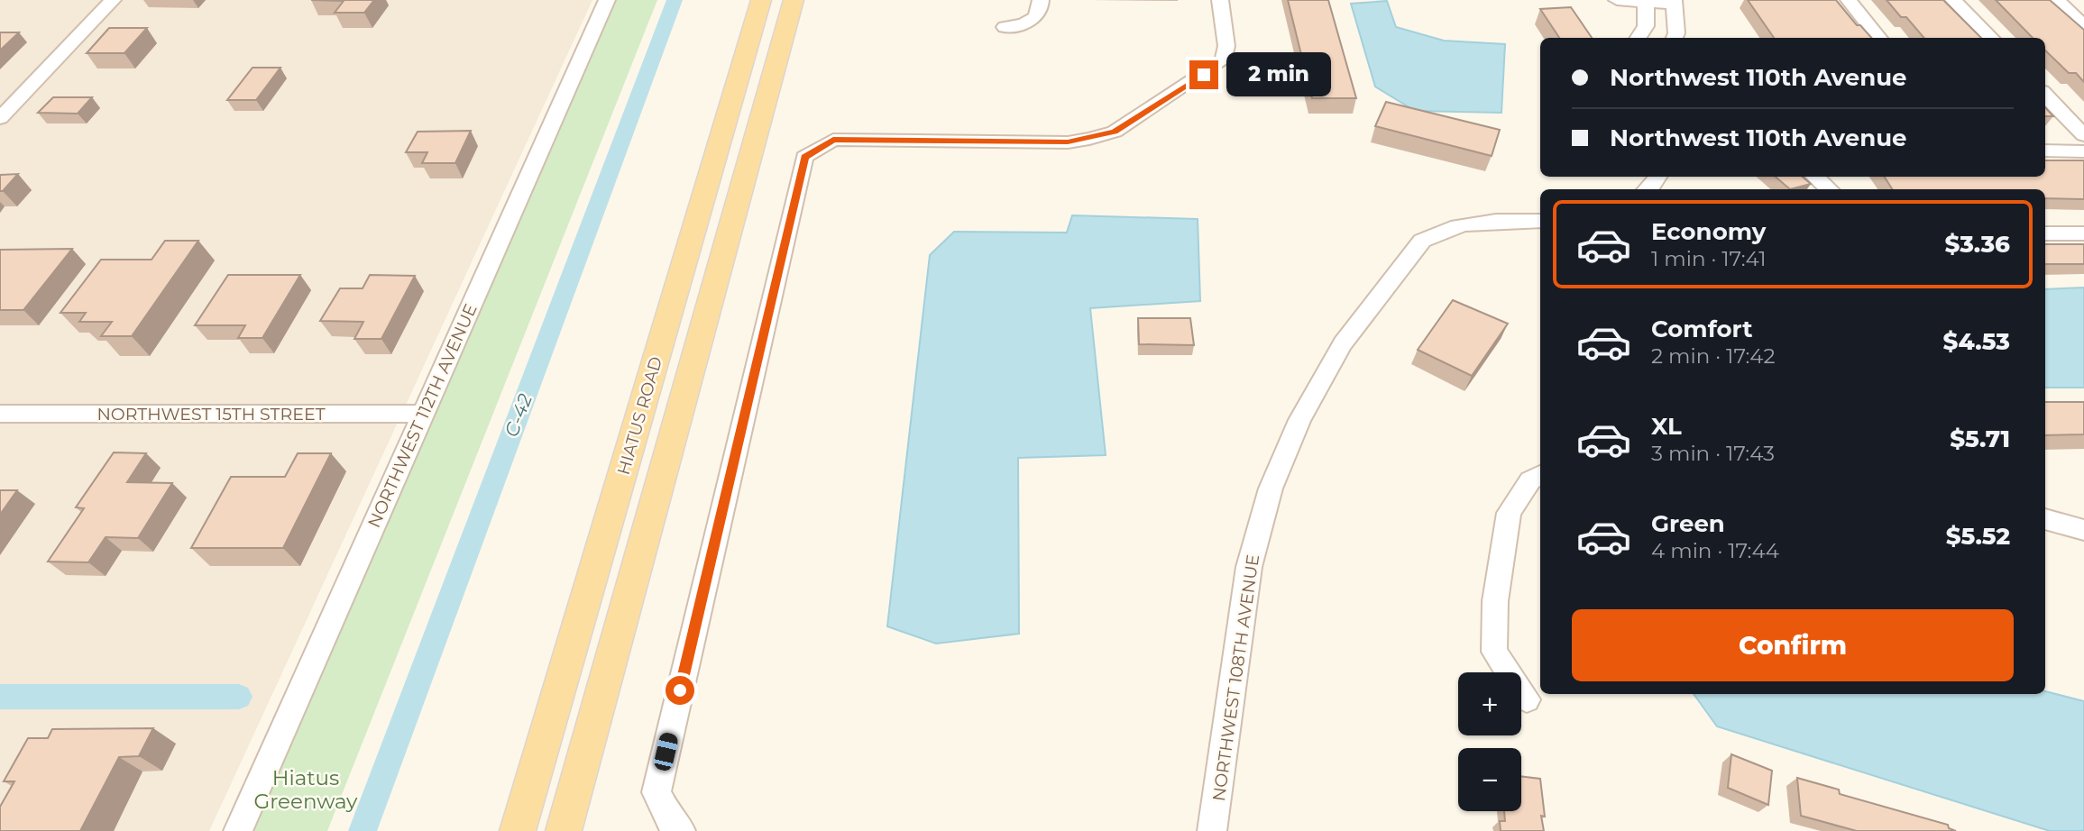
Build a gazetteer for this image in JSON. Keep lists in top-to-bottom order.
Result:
{
  "streets": {
    "main road": ["HIATUS ROAD"],
    "street": ["NORTHWEST 15TH STREET", "NORTHWEST 112TH AVENUE", "NORTHWEST 108TH AVENUE"]
  },
  "crossings": [
    ["NORTHWEST 15TH STREET", "NORTHWEST 112TH AVENUE"]
  ],
  "water": ["C-42"],
  "parks": ["Hiatus Greenway"],
  "page": {
    "banner": ["Northwest 110th Avenue", "Northwest 110th Avenue"],
    "bubble": "2 min",
    "list": [
      {
        "name": "Economy",
        "note": "1 min · 17:41",
        "value": "$3.36"
      },
      {
        "name": "Comfort",
        "note": "2 min · 17:42",
        "value": "$4.53"
      },
      {
        "name": "XL",
        "note": "3 min · 17:43",
        "value": "$5.71"
      },
      {
        "name": "Green",
        "note": "4 min · 17:44",
        "value": "$5.52"
      }
    ],
    "buttons": "Confirm",
    "map_buttons": ["+", "−"]
  }
}
